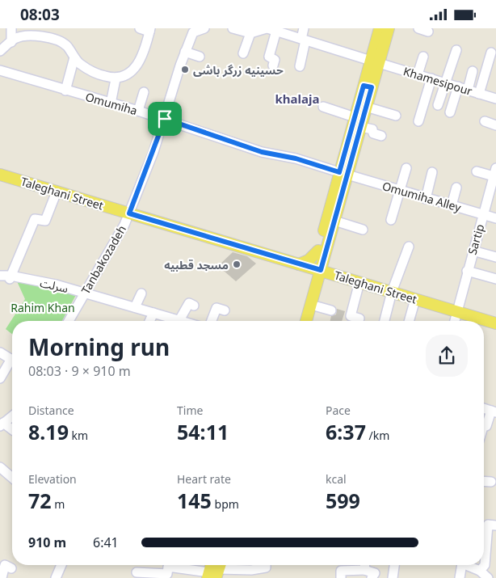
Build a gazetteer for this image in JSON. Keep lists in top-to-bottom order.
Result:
{
  "streets": {
    "main road": ["Taleghani Street"],
    "street": [
      "Khamesipour",
      "Omumiha",
      "Omumiha Alley",
      "Sartip",
      "Tanbakozadeh",
      "سرلت"
    ]
  },
  "crossings": [
    ["Omumiha", "Omumiha Alley"],
    ["Omumiha", "Tanbakozadeh"],
    ["Taleghani Street", "Sartip"],
    ["Taleghani Street", "Tanbakozadeh"],
    ["Omumiha Alley", "Sartip"],
    ["Tanbakozadeh", "سرلت"]
  ],
  "districts": ["khalaja"],
  "parks": ["Rahim Khan"],
  "places": ["حسینیه زرگر باشی", "مسجد قطبیه"],
  "page": {
    "status": "08:03",
    "heading": ["Morning run", "08:03 · 9 × 910 m"],
    "stats": [
      ["Distance", "8.19 km"],
      ["Time", "54:11"],
      ["Pace", "6:37 /km"],
      ["Elevation", "72 m"],
      ["Heart rate", "145 bpm"],
      ["kcal", "599"]
    ],
    "list": [
      {
        "name": "910 m",
        "note": "6:41"
      }
    ]
  }
}
